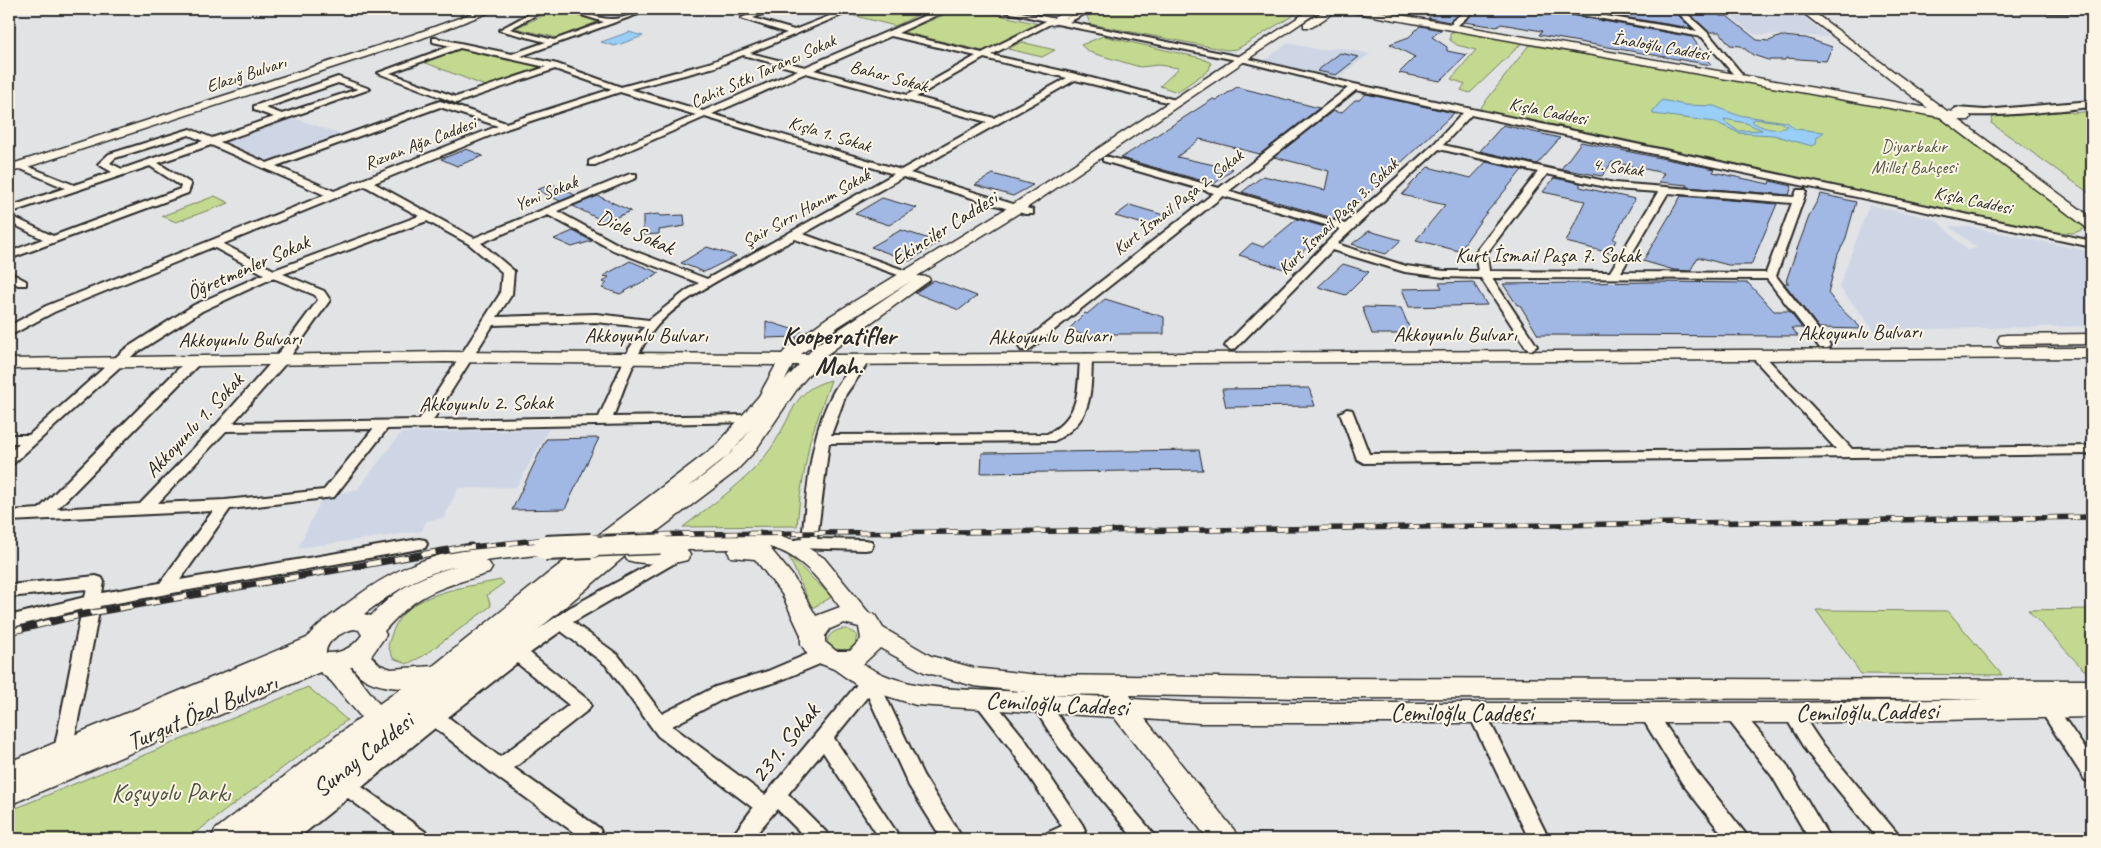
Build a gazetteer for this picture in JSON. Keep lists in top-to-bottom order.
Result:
{
  "streets": {
    "main road": [
      "İnaloğlu Caddesi",
      "Elazığ Bulvarı",
      "Ekinciler Caddesi",
      "Akkoyunlu Bulvarı",
      "Cemiloğlu Caddesi",
      "Turgut Özal Bulvarı",
      "Sunay Caddesi"
    ],
    "street": [
      "Cahit Sıtkı Tarancı Sokak",
      "Bahar Sokak",
      "Kışla Caddesi",
      "Kışla 1. Sokak",
      "Rızvan Ağa Caddesi",
      "4. Sokak",
      "Yeni Sokak",
      "Kurt İsmail Paşa 2. Sokak",
      "Şair Sırrı Hanım Sokak",
      "Kurt İsmail Paşa 3. Sokak",
      "Dicle Sokak",
      "Kurt İsmail Paşa 7. Sokak",
      "Öğretmenler Sokak",
      "Akkoyunlu 2. Sokak",
      "Akkoyunlu 1. Sokak",
      "231. Sokak"
    ]
  },
  "crossings": [
    ["Cahit Sıtkı Tarancı Sokak", "Bahar Sokak"],
    ["Cahit Sıtkı Tarancı Sokak", "Kışla 1. Sokak"],
    ["Bahar Sokak", "Rızvan Ağa Caddesi"],
    ["Bahar Sokak", "Şair Sırrı Hanım Sokak"],
    ["Kışla Caddesi", "Kurt İsmail Paşa 2. Sokak"],
    ["Kışla Caddesi", "Kurt İsmail Paşa 3. Sokak"],
    ["Kışla Caddesi", "Ekinciler Caddesi"],
    ["Kışla 1. Sokak", "Rızvan Ağa Caddesi"],
    ["Kışla 1. Sokak", "Şair Sırrı Hanım Sokak"],
    ["Kışla 1. Sokak", "Ekinciler Caddesi"],
    ["Rızvan Ağa Caddesi", "Akkoyunlu 1. Sokak"],
    ["4. Sokak", "Kurt İsmail Paşa 3. Sokak"],
    ["Yeni Sokak", "Dicle Sokak"],
    ["Kurt İsmail Paşa 2. Sokak", "Akkoyunlu Bulvarı"],
    ["Şair Sırrı Hanım Sokak", "Dicle Sokak"],
    ["Şair Sırrı Hanım Sokak", "Akkoyunlu Bulvarı"],
    ["Şair Sırrı Hanım Sokak", "Akkoyunlu 2. Sokak"],
    ["Kurt İsmail Paşa 3. Sokak", "Kurt İsmail Paşa 7. Sokak"],
    ["Kurt İsmail Paşa 3. Sokak", "Akkoyunlu Bulvarı"],
    ["Ekinciler Caddesi", "Akkoyunlu Bulvarı"],
    ["Ekinciler Caddesi", "Akkoyunlu 2. Sokak"],
    ["Ekinciler Caddesi", "Sunay Caddesi"],
    ["Öğretmenler Sokak", "Akkoyunlu Bulvarı"],
    ["Öğretmenler Sokak", "Akkoyunlu 1. Sokak"],
    ["Akkoyunlu Bulvarı", "Akkoyunlu 1. Sokak"],
    ["Akkoyunlu 2. Sokak", "Akkoyunlu 1. Sokak"],
    ["Cemiloğlu Caddesi", "231. Sokak"]
  ],
  "districts": ["Kooperatifler Mah."],
  "parks": ["Diyarbakır Millet Bahçesi", "Koşuyolu Parkı"]
}
